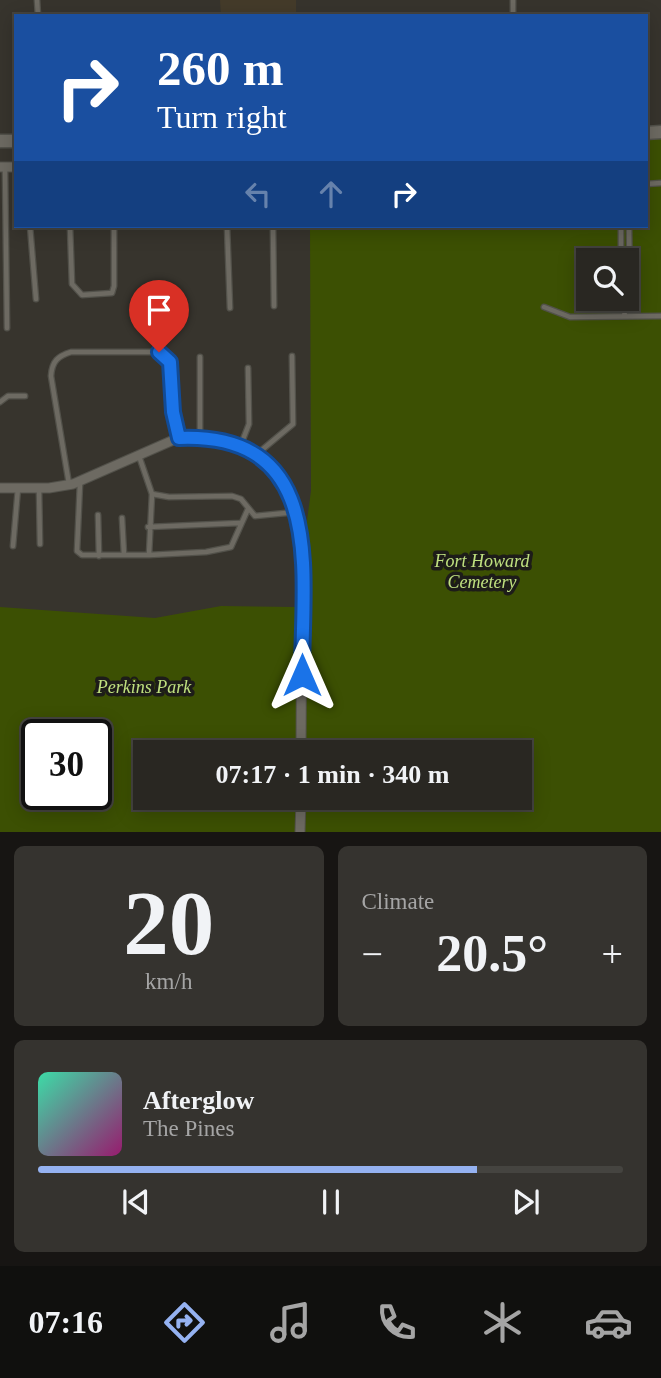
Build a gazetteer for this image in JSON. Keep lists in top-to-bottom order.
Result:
{
  "parks": ["Fort Howard Cemetery", "Perkins Park"],
  "page": {
    "turn": ["260 m", "Turn right"],
    "limit": "30",
    "trip": "07:17 · 1 min · 340 m",
    "tile": [
      ["20", "km/h"],
      "Climate"
    ],
    "heat": ["−", "20.5°", "+"],
    "song": ["Afterglow", "The Pines"],
    "tabs": "07:16"
  }
}
